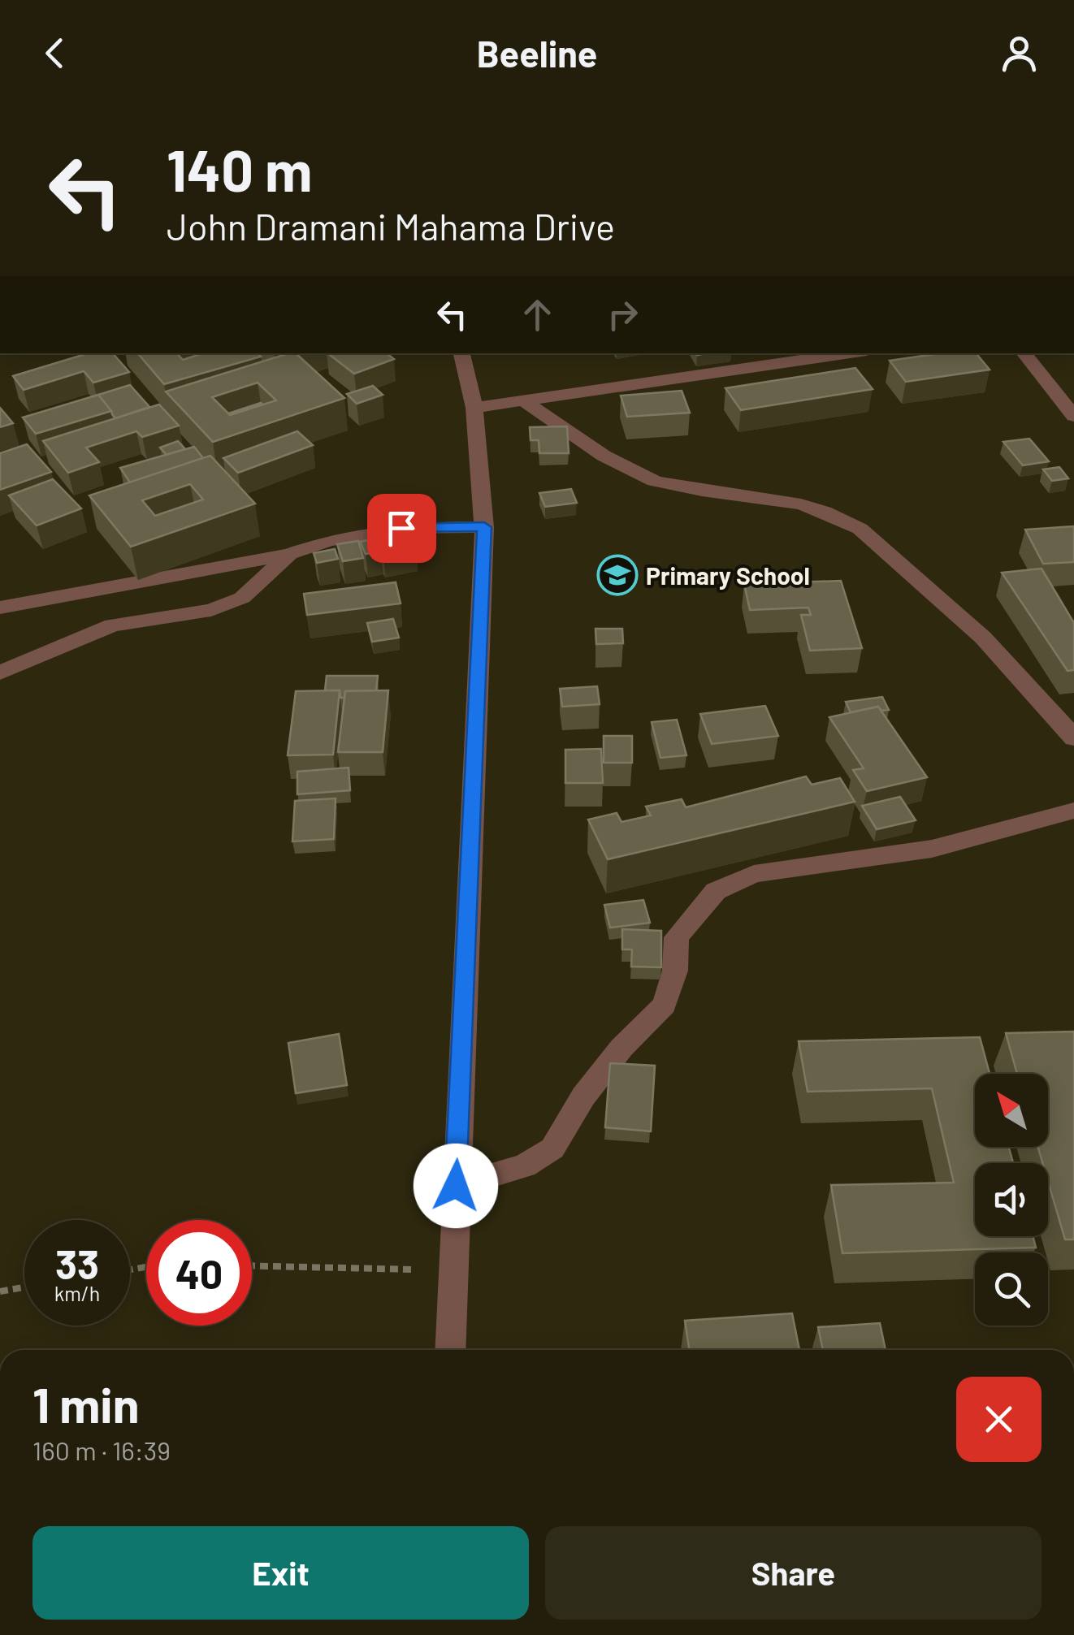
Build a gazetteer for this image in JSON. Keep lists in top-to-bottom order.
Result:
{
  "places": {
    "school or university": ["Primary School"]
  },
  "north": "top left",
  "page": {
    "header": "Beeline",
    "turn": ["140 m", "John Dramani Mahama Drive"],
    "speed": "33 km/h",
    "limit": "40",
    "heading": ["1 min", "160 m · 16:39"],
    "buttons": ["Exit", "Share"]
  }
}
